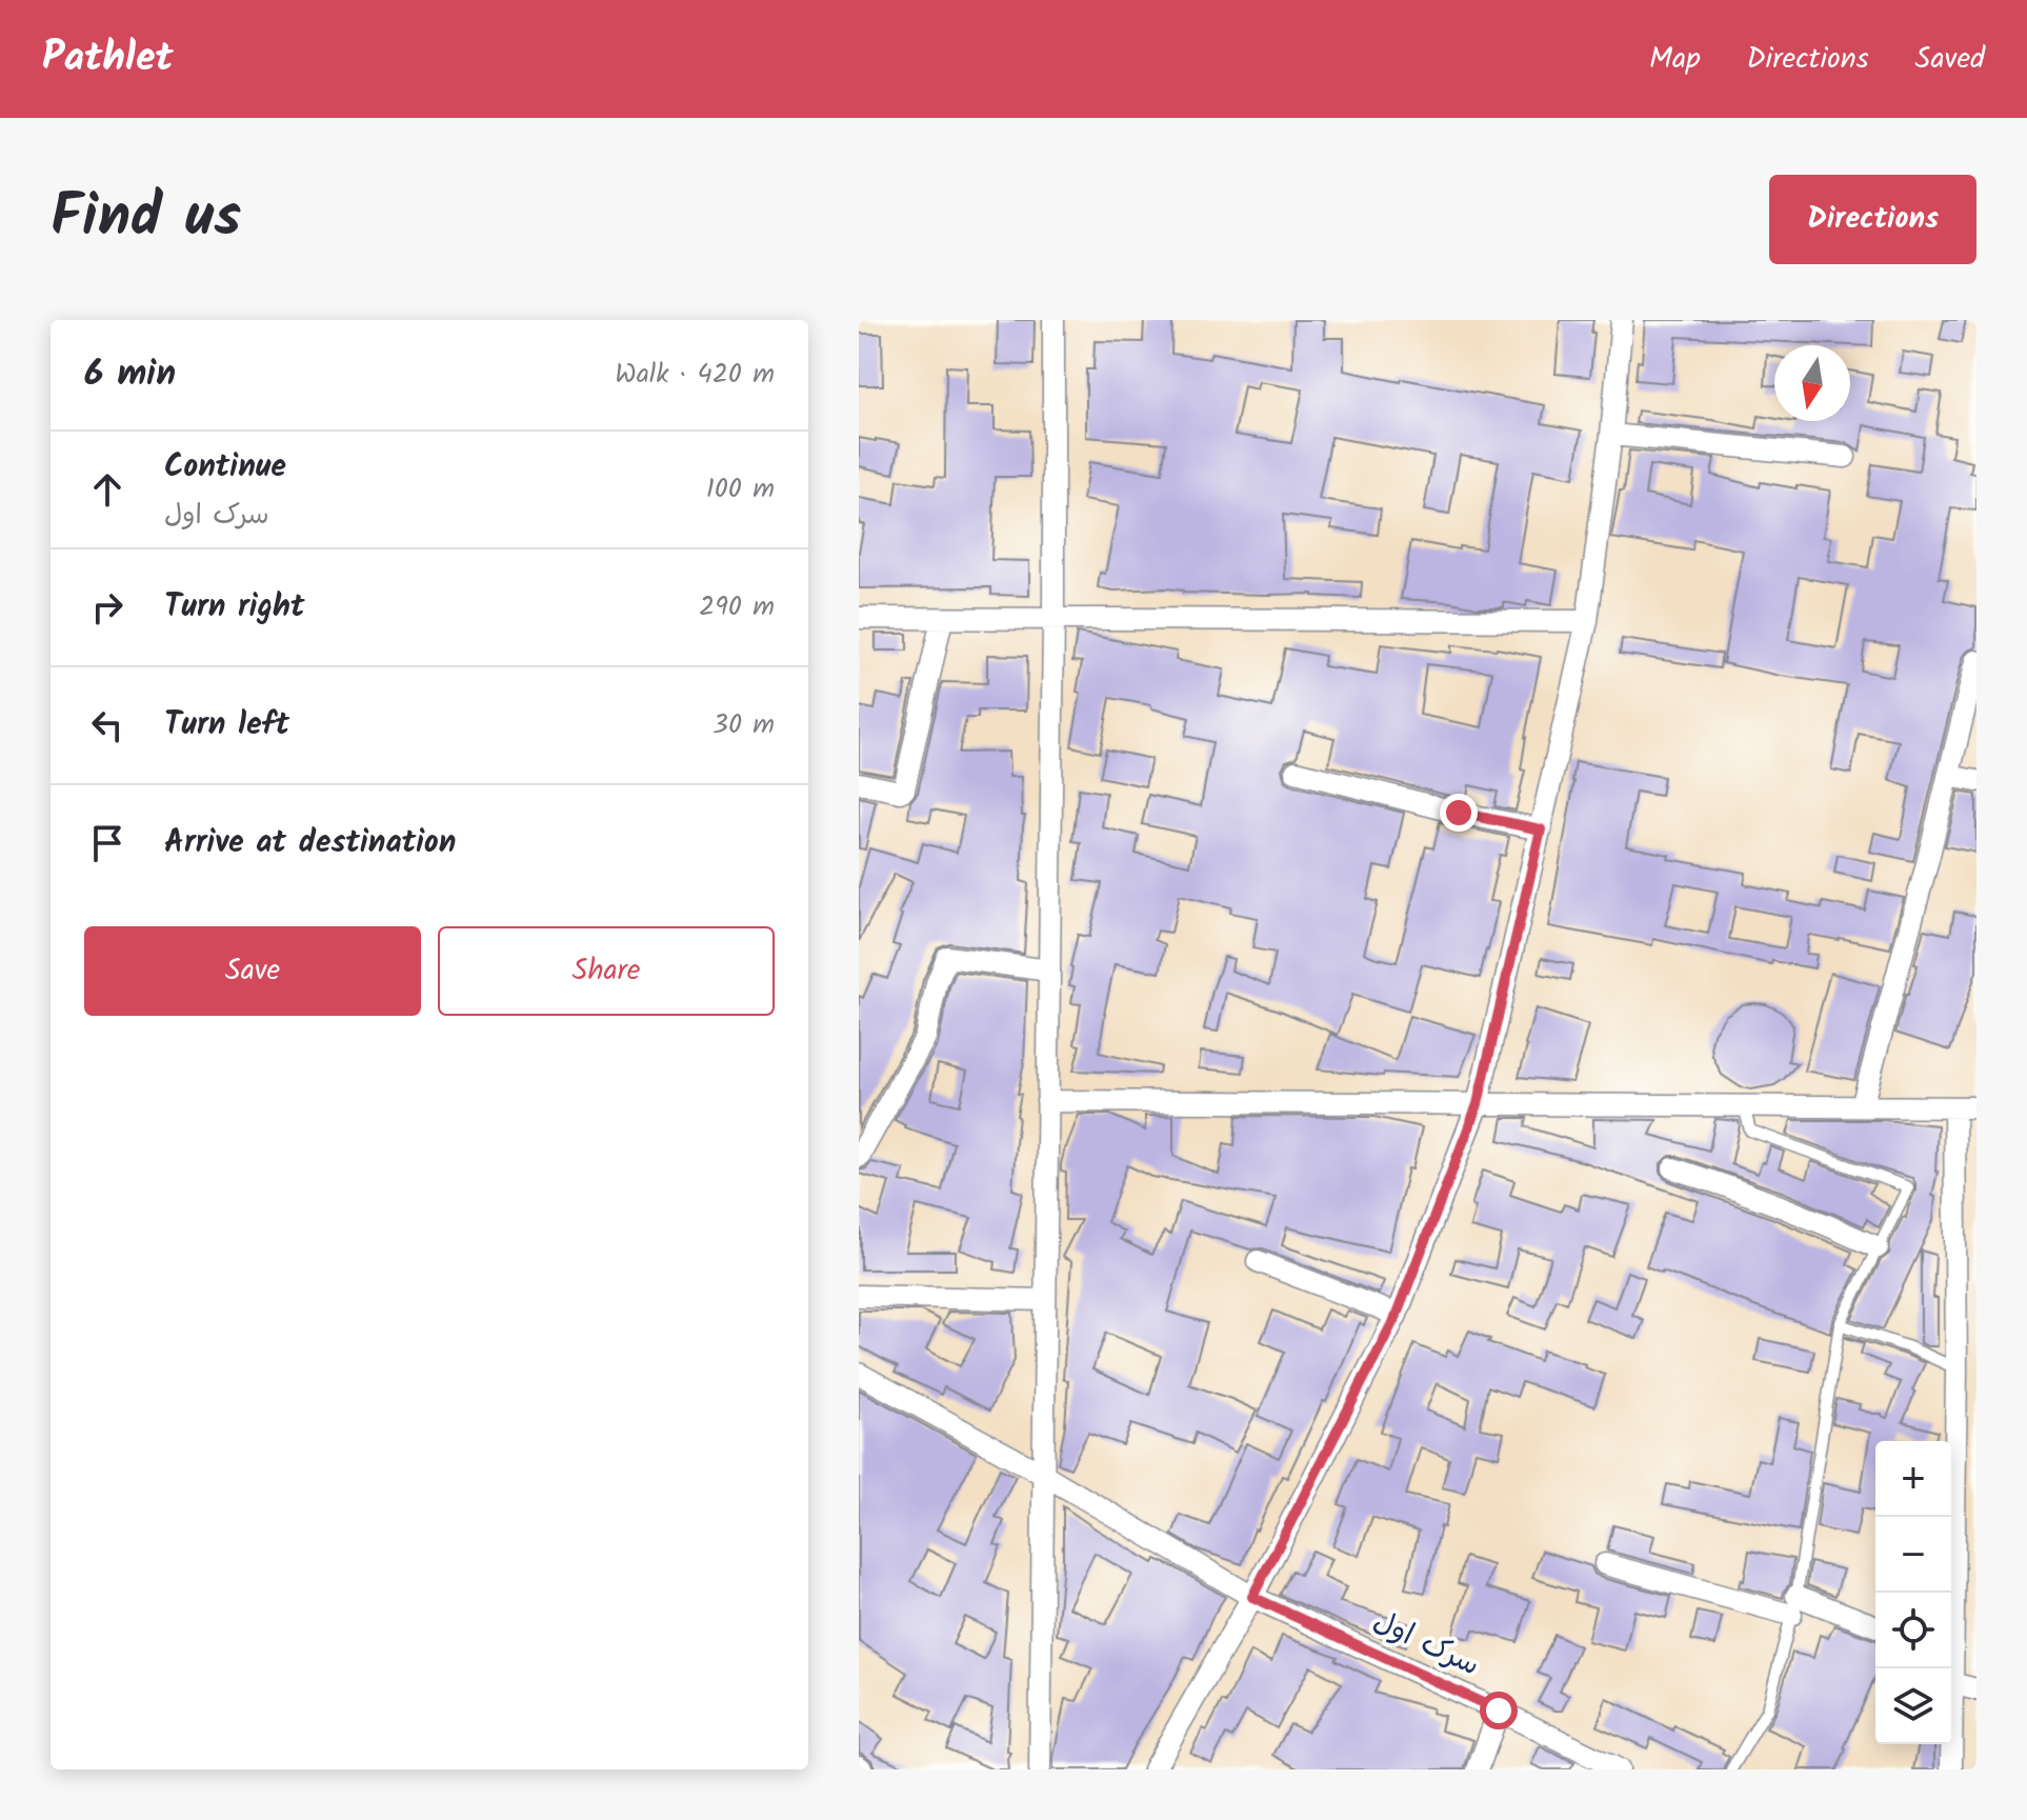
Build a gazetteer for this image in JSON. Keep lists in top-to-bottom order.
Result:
{
  "streets": {
    "street": ["سرک اول"]
  },
  "north": "bottom",
  "page": {
    "header": "Pathlet",
    "nav": ["Map", "Directions", "Saved"],
    "title": "Find us",
    "buttons": [
      "Directions",
      ["Save", "Share"]
    ],
    "heading": ["6 min", "Walk · 420 m"],
    "list": [
      ["Continue", "سرک اول", "100 m"],
      ["Turn right", "290 m"],
      ["Turn left", "30 m"],
      "Arrive at destination"
    ],
    "map_buttons": ["+", "−"]
  }
}
